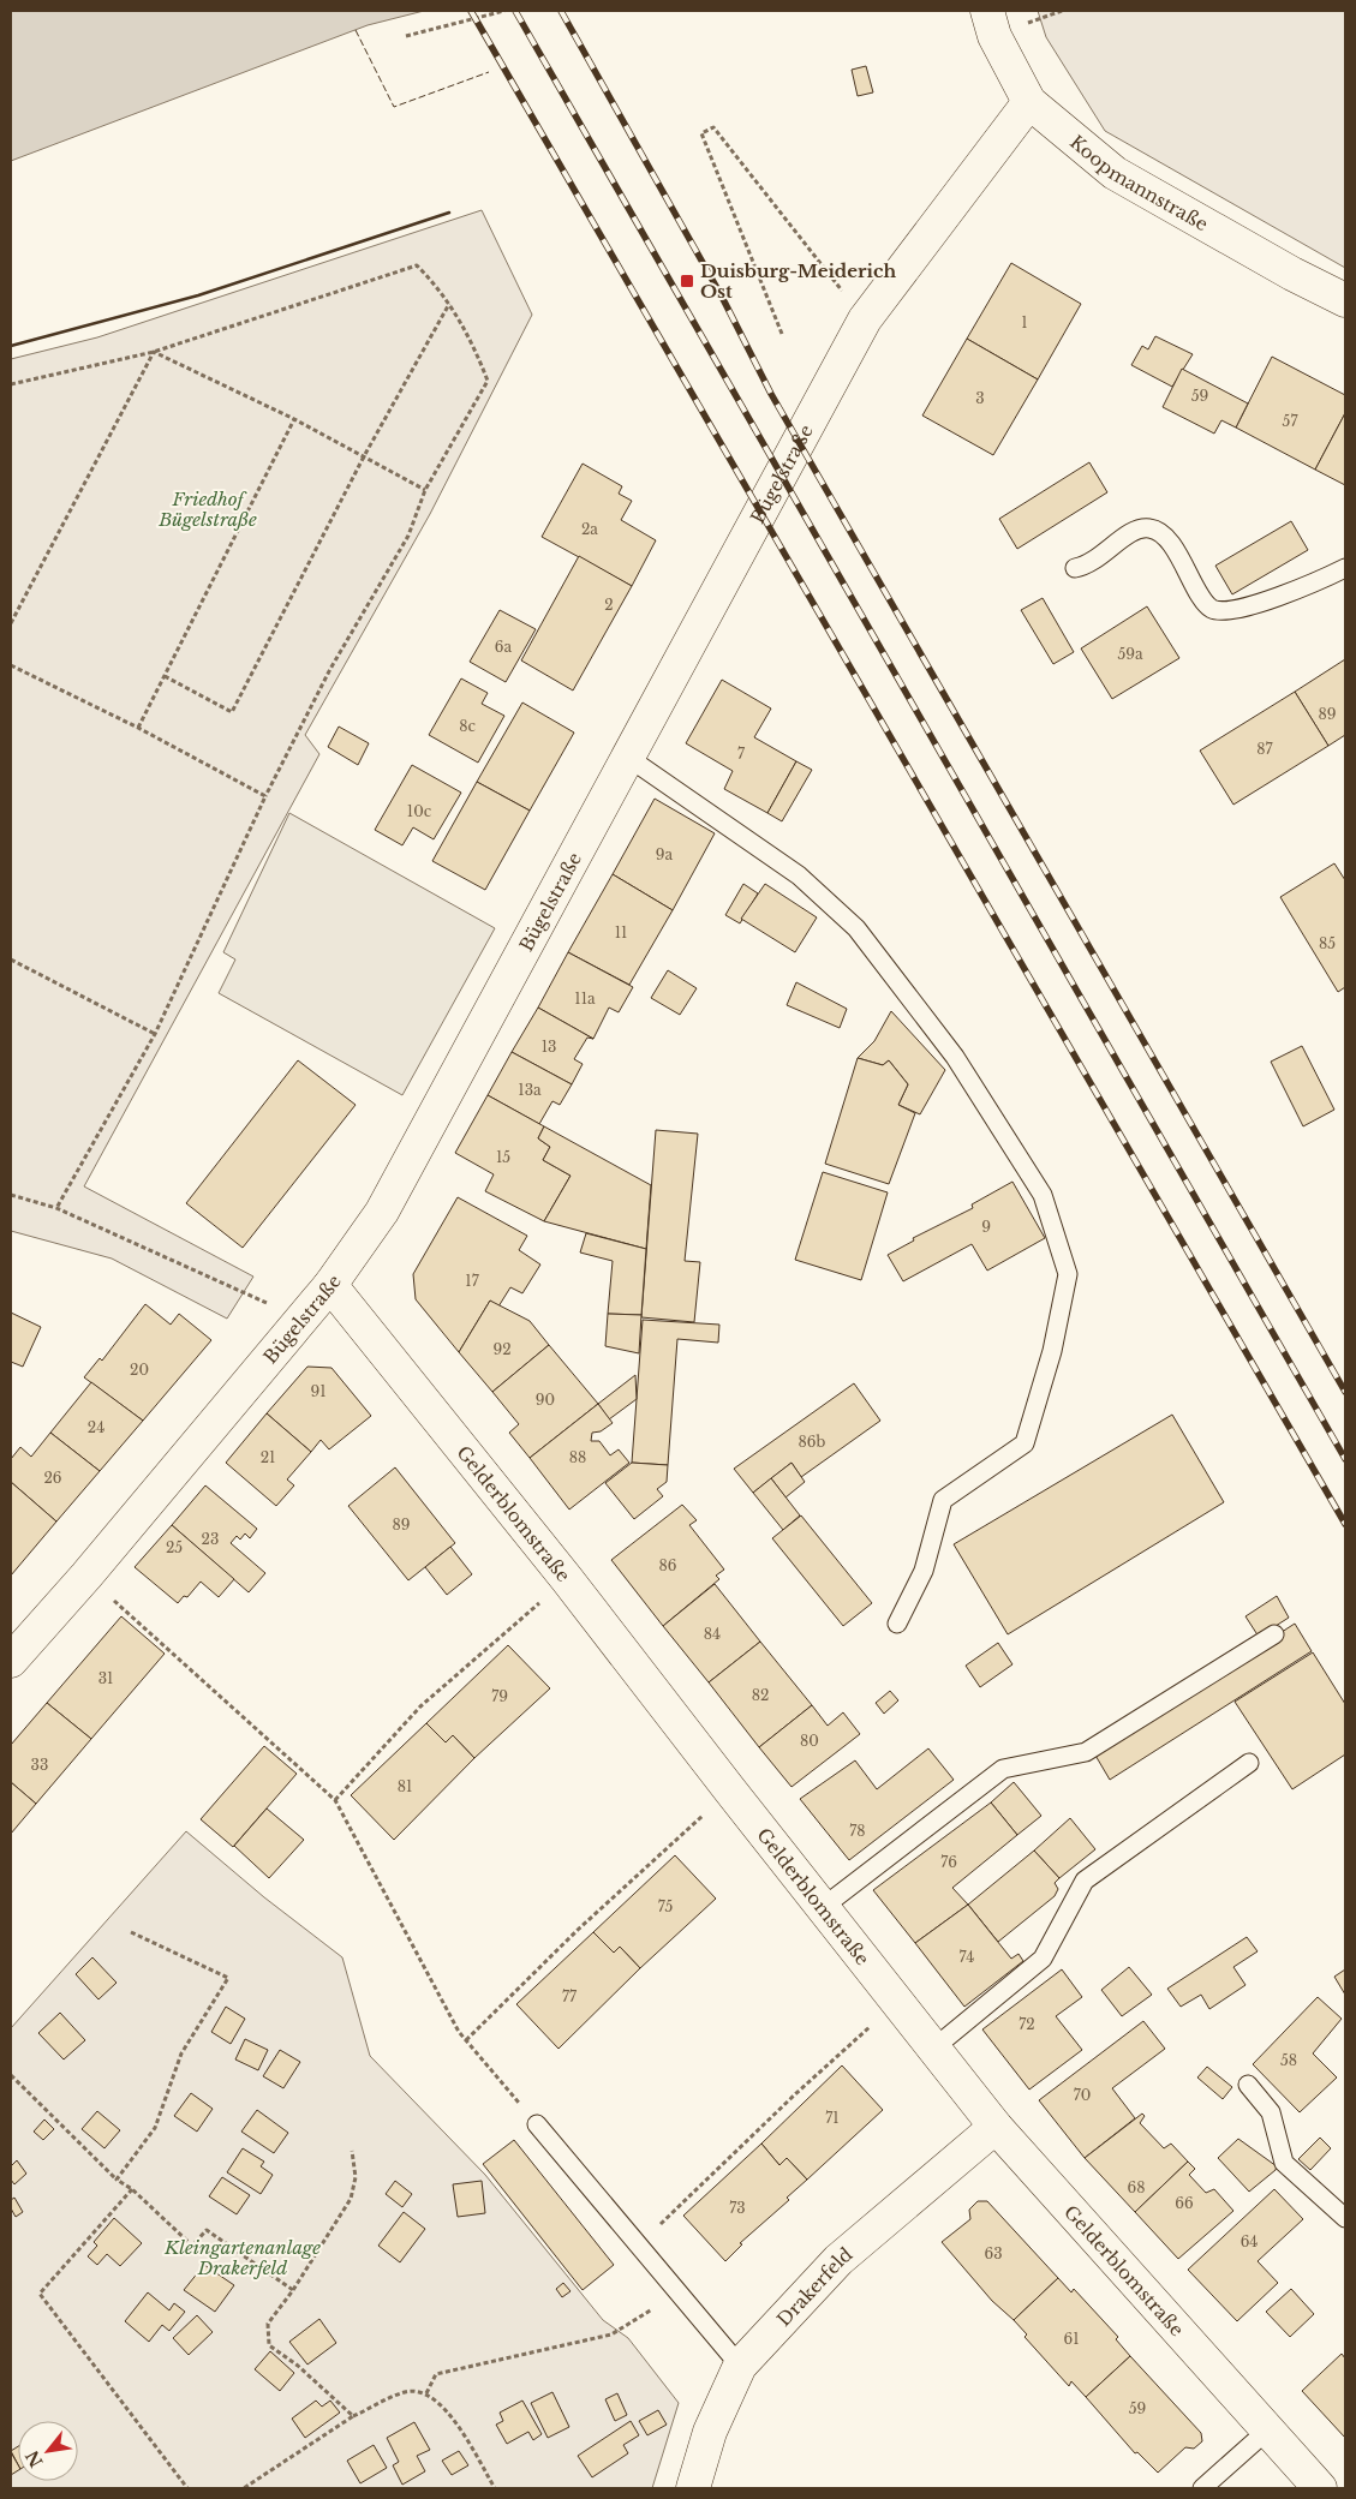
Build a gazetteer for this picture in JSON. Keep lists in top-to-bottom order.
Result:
{
  "streets": {
    "street": [
      "Koopmannstraße",
      "Bügelstraße",
      "Gelderblomstraße",
      "Drakerfeld"
    ]
  },
  "crossings": [
    ["Koopmannstraße", "Bügelstraße"],
    ["Bügelstraße", "Gelderblomstraße"],
    ["Gelderblomstraße", "Drakerfeld"]
  ],
  "parks": ["Friedhof Bügelstraße", "Kleingartenanlage Drakerfeld"],
  "places": {
    "transit": ["Duisburg-Meiderich Ost"]
  },
  "house_numbers": [
    "1",
    "59",
    "3",
    "57",
    "2a",
    "2",
    "6a",
    "59a",
    "89",
    "8c",
    "87",
    "7",
    "10c",
    "9a",
    "11",
    "85",
    "11a",
    "13",
    "13a",
    "15",
    "9",
    "17",
    "92",
    "20",
    "91",
    "90",
    "24",
    "86b",
    "21",
    "88",
    "26",
    "89",
    "23",
    "25",
    "86",
    "84",
    "31",
    "82",
    "79",
    "80",
    "33",
    "81",
    "78",
    "76",
    "75",
    "74",
    "77",
    "72",
    "58",
    "70",
    "71",
    "68",
    "66",
    "73",
    "64",
    "63",
    "61",
    "59"
  ],
  "north": "bottom left"
}
